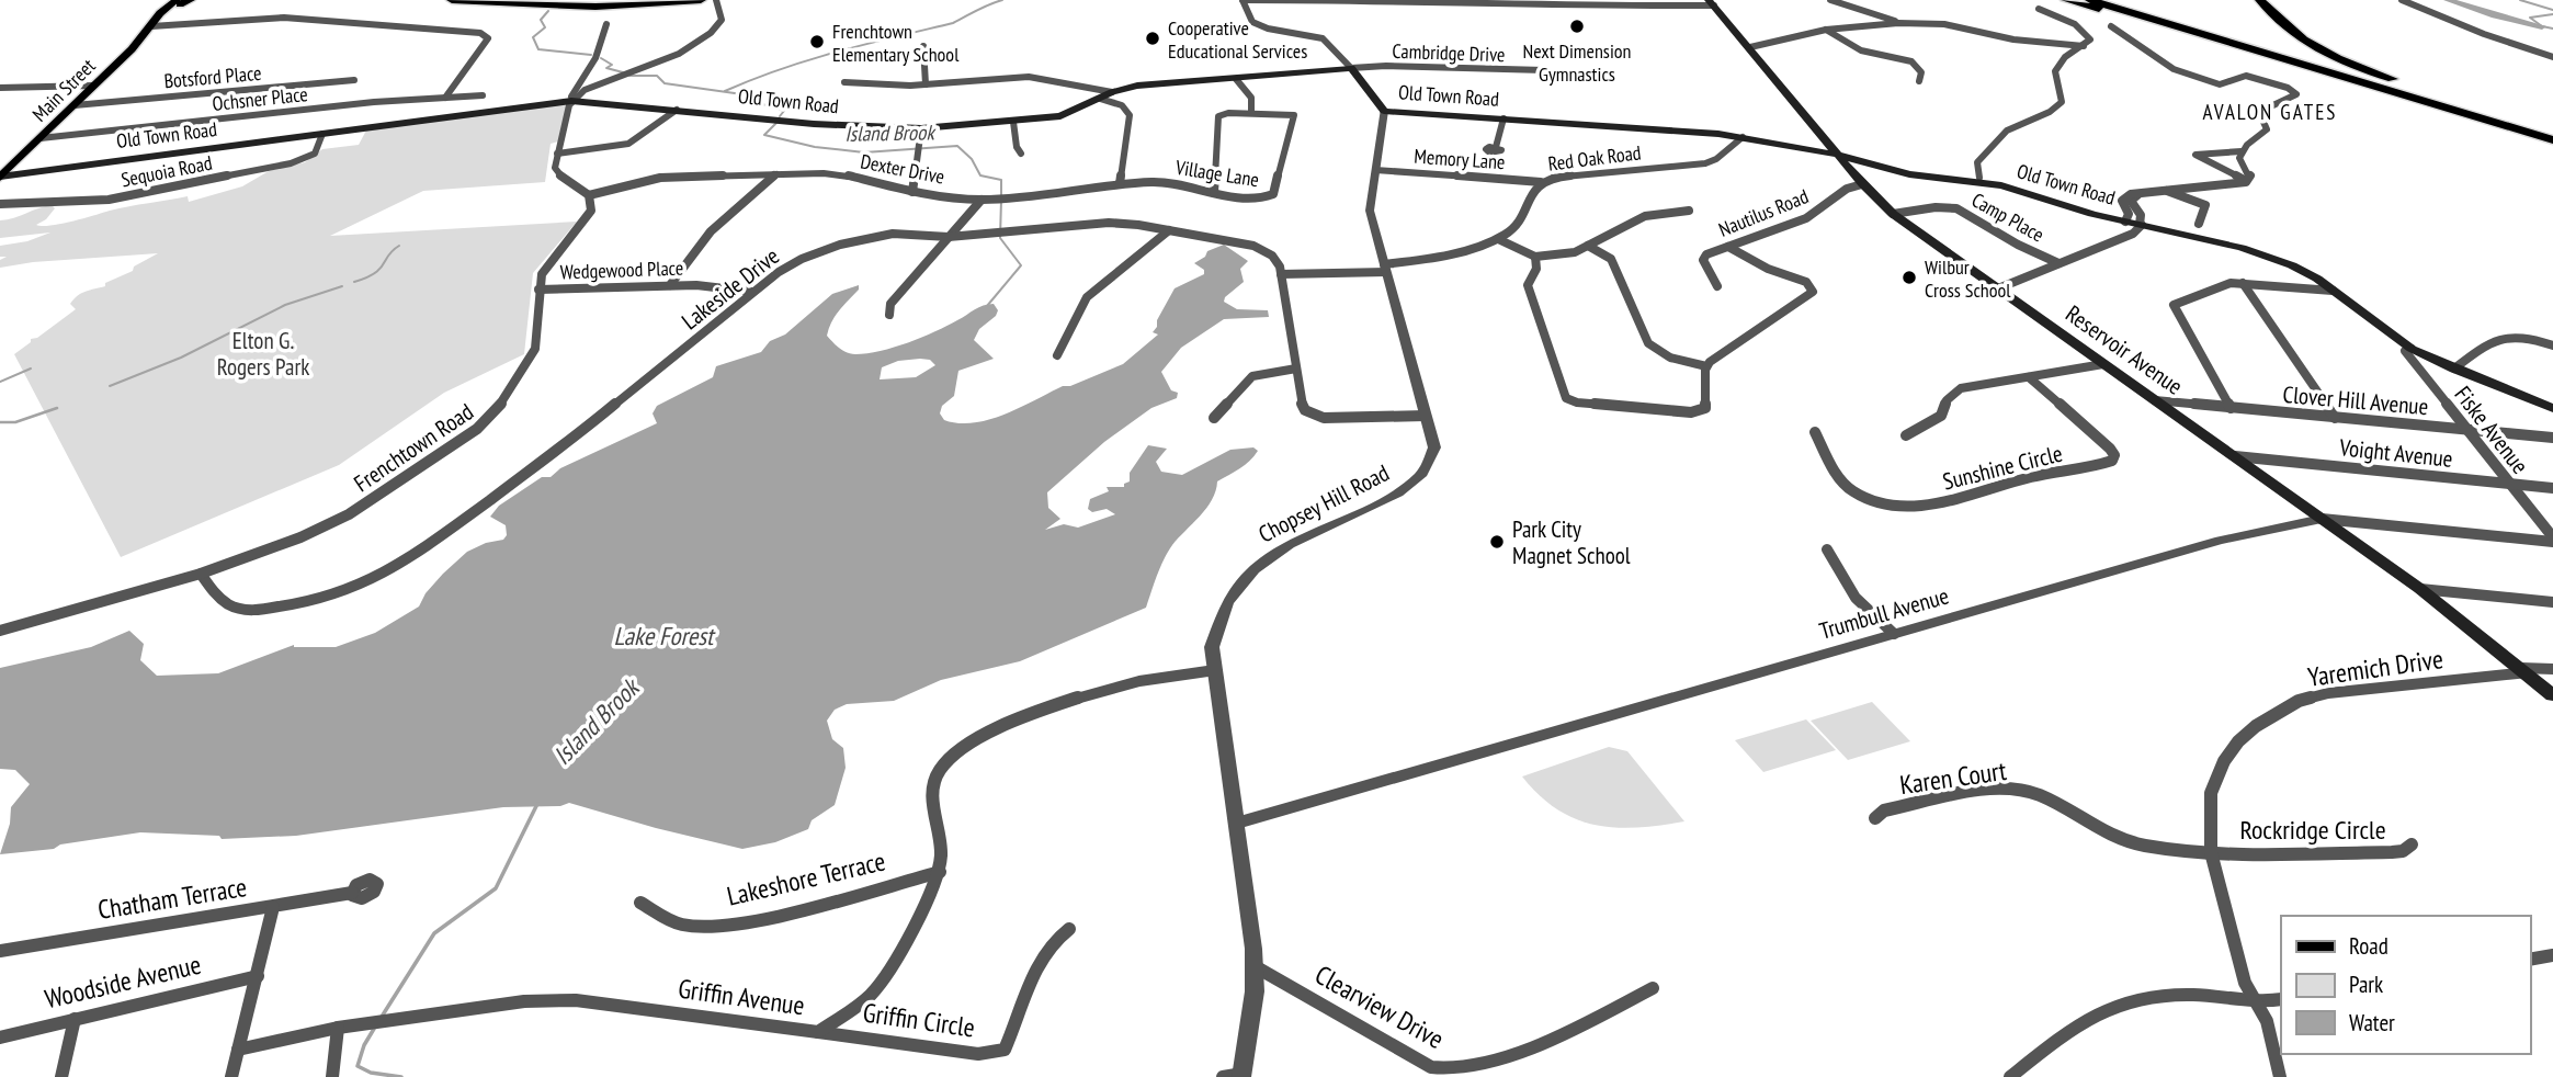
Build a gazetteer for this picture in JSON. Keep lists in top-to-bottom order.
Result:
{
  "streets": {
    "main road": ["Main Street", "Old Town Road", "Reservoir Avenue"],
    "street": [
      "Cambridge Drive",
      "Botsford Place",
      "Ochsner Place",
      "Red Oak Road",
      "Memory Lane",
      "Dexter Drive",
      "Sequoia Road",
      "Village Lane",
      "Nautilus Road",
      "Camp Place",
      "Wedgewood Place",
      "Lakeside Drive",
      "Clover Hill Avenue",
      "Fiske Avenue",
      "Frenchtown Road",
      "Voight Avenue",
      "Sunshine Circle",
      "Chopsey Hill Road",
      "Trumbull Avenue",
      "Yaremich Drive",
      "Karen Court",
      "Rockridge Circle",
      "Lakeshore Terrace",
      "Chatham Terrace",
      "Woodside Avenue",
      "Griffin Avenue",
      "Clearview Drive",
      "Griffin Circle"
    ]
  },
  "crossings": [
    ["Cambridge Drive", "Old Town Road"],
    ["Botsford Place", "Main Street"],
    ["Main Street", "Old Town Road"],
    ["Main Street", "Ochsner Place"],
    ["Old Town Road", "Red Oak Road"],
    ["Old Town Road", "Sequoia Road"],
    ["Old Town Road", "Reservoir Avenue"],
    ["Old Town Road", "Fiske Avenue"],
    ["Old Town Road", "Chopsey Hill Road"],
    ["Red Oak Road", "Memory Lane"],
    ["Memory Lane", "Chopsey Hill Road"],
    ["Dexter Drive", "Village Lane"],
    ["Dexter Drive", "Frenchtown Road"],
    ["Nautilus Road", "Reservoir Avenue"],
    ["Camp Place", "Reservoir Avenue"],
    ["Wedgewood Place", "Lakeside Drive"],
    ["Wedgewood Place", "Frenchtown Road"],
    ["Lakeside Drive", "Frenchtown Road"],
    ["Reservoir Avenue", "Clover Hill Avenue"],
    ["Reservoir Avenue", "Voight Avenue"],
    ["Reservoir Avenue", "Trumbull Avenue"],
    ["Reservoir Avenue", "Yaremich Drive"],
    ["Clover Hill Avenue", "Fiske Avenue"],
    ["Fiske Avenue", "Voight Avenue"],
    ["Fiske Avenue", "Trumbull Avenue"],
    ["Chopsey Hill Road", "Trumbull Avenue"],
    ["Chopsey Hill Road", "Clearview Drive"],
    ["Yaremich Drive", "Karen Court"],
    ["Yaremich Drive", "Rockridge Circle"],
    ["Karen Court", "Rockridge Circle"],
    ["Lakeshore Terrace", "Griffin Avenue"],
    ["Griffin Avenue", "Griffin Circle"]
  ],
  "districts": ["AVALON GATES"],
  "water": ["Island Brook", "Lake Forest"],
  "parks": ["Elton G. Rogers Park"],
  "places": [
    "Next Dimension Gymnastics",
    "Cooperative Educational Services",
    "Frenchtown Elementary School",
    "Wilbur Cross School",
    "Park City Magnet School"
  ],
  "legend": ["Road", "Park", "Water"]
}
